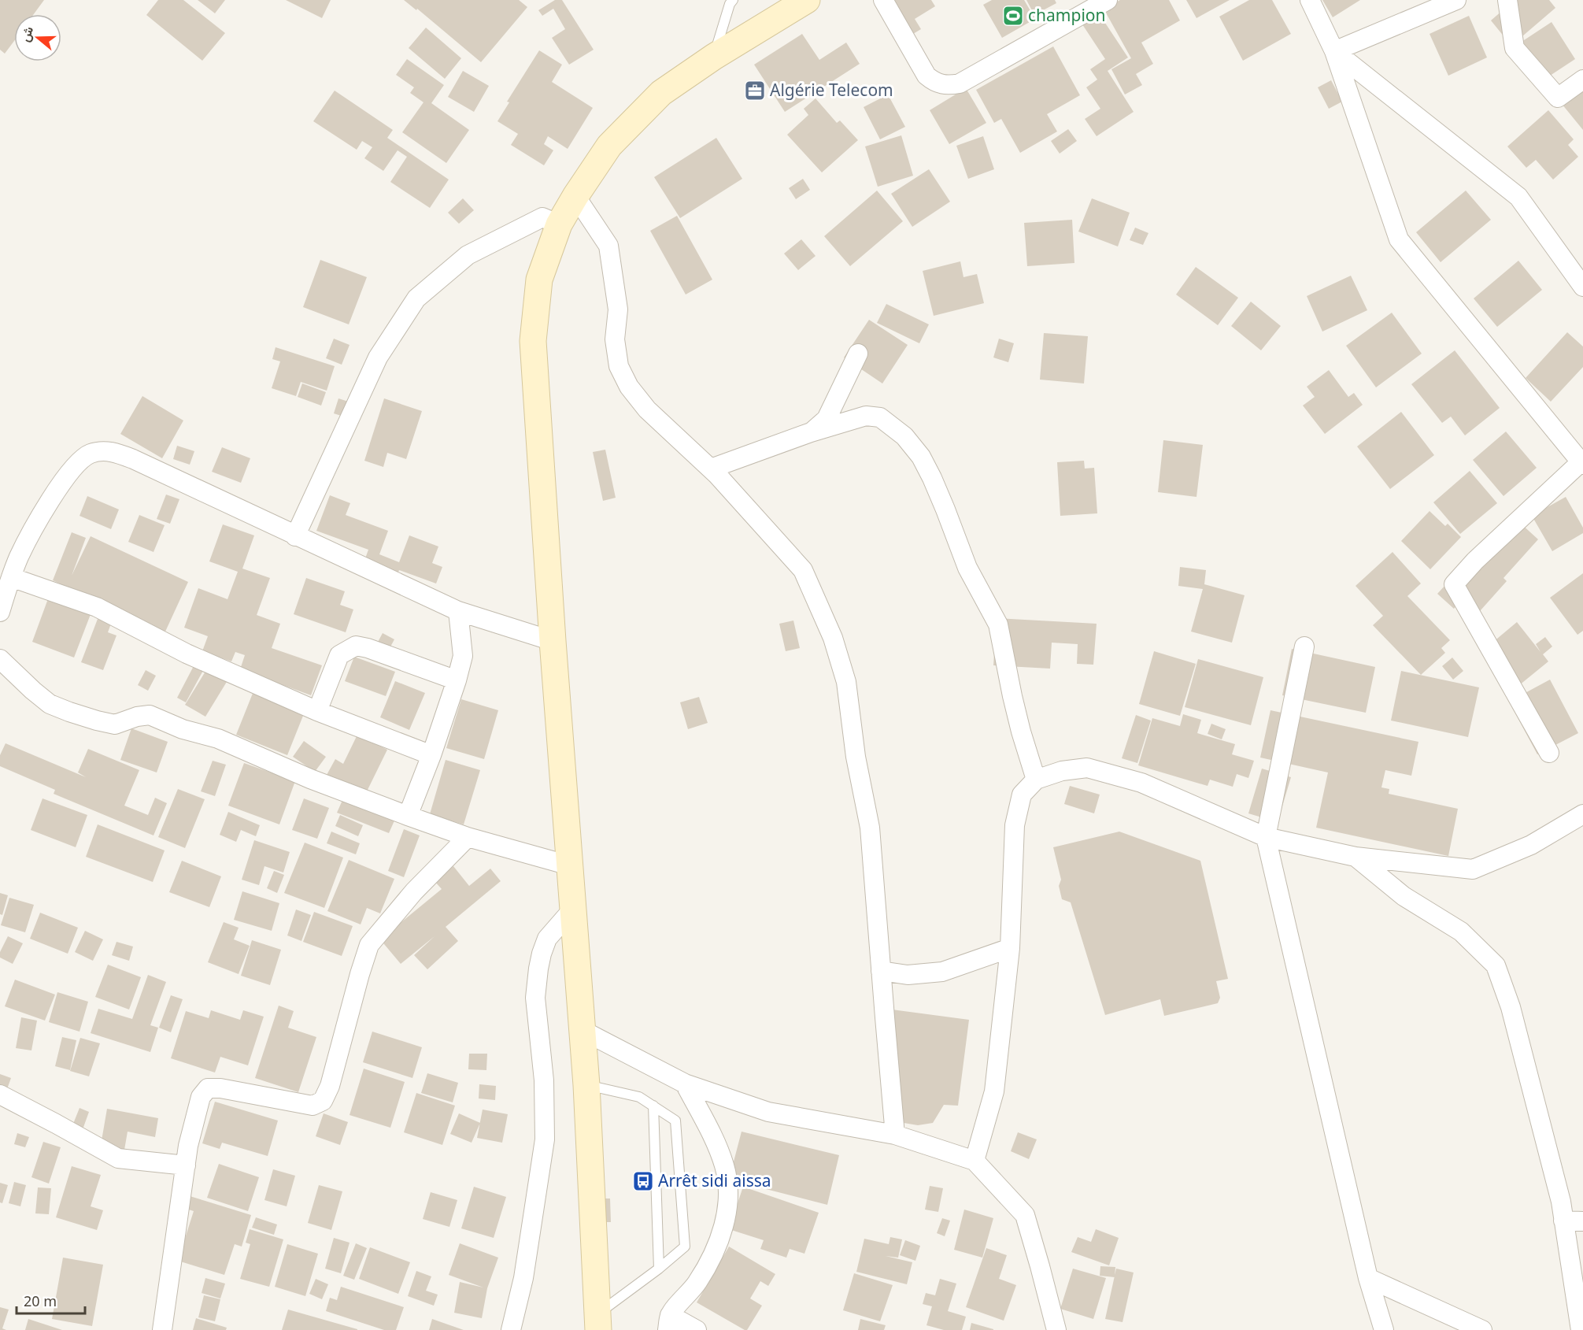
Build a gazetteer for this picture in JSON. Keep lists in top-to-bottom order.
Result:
{
  "places": {
    "sports": ["champion"],
    "office": ["Algérie Telecom"],
    "bus stop": ["Arrêt sidi aissa"]
  },
  "scale_bar": "20 m",
  "north": "left"
}
